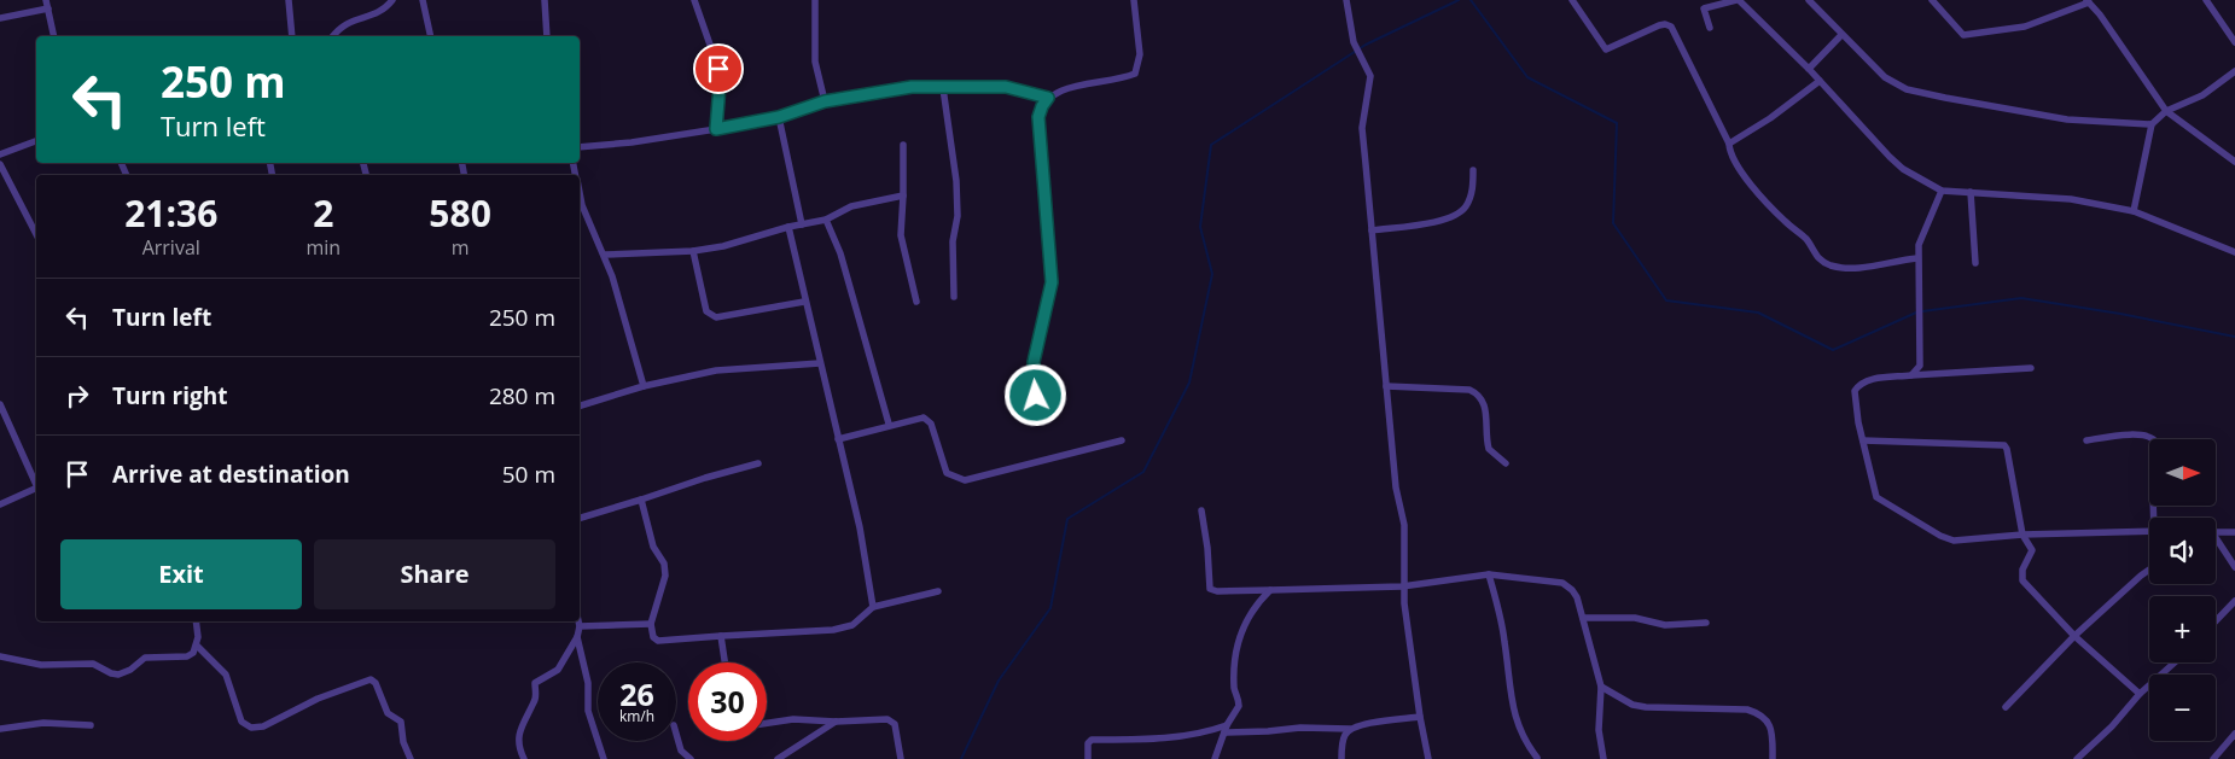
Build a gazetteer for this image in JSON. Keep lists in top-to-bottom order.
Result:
{
  "north": "right",
  "page": {
    "turn": ["250 m", "Turn left"],
    "eta": [
      "21:36",
      "Arrival",
      "2",
      "min",
      "580",
      "m"
    ],
    "list": [
      {
        "name": "Turn left",
        "value": "250 m"
      },
      {
        "name": "Turn right",
        "value": "280 m"
      },
      {
        "name": "Arrive at destination",
        "value": "50 m"
      }
    ],
    "map_buttons": ["+", "−"],
    "buttons": ["Exit", "Share"],
    "speed": "26 km/h",
    "limit": "30"
  }
}
